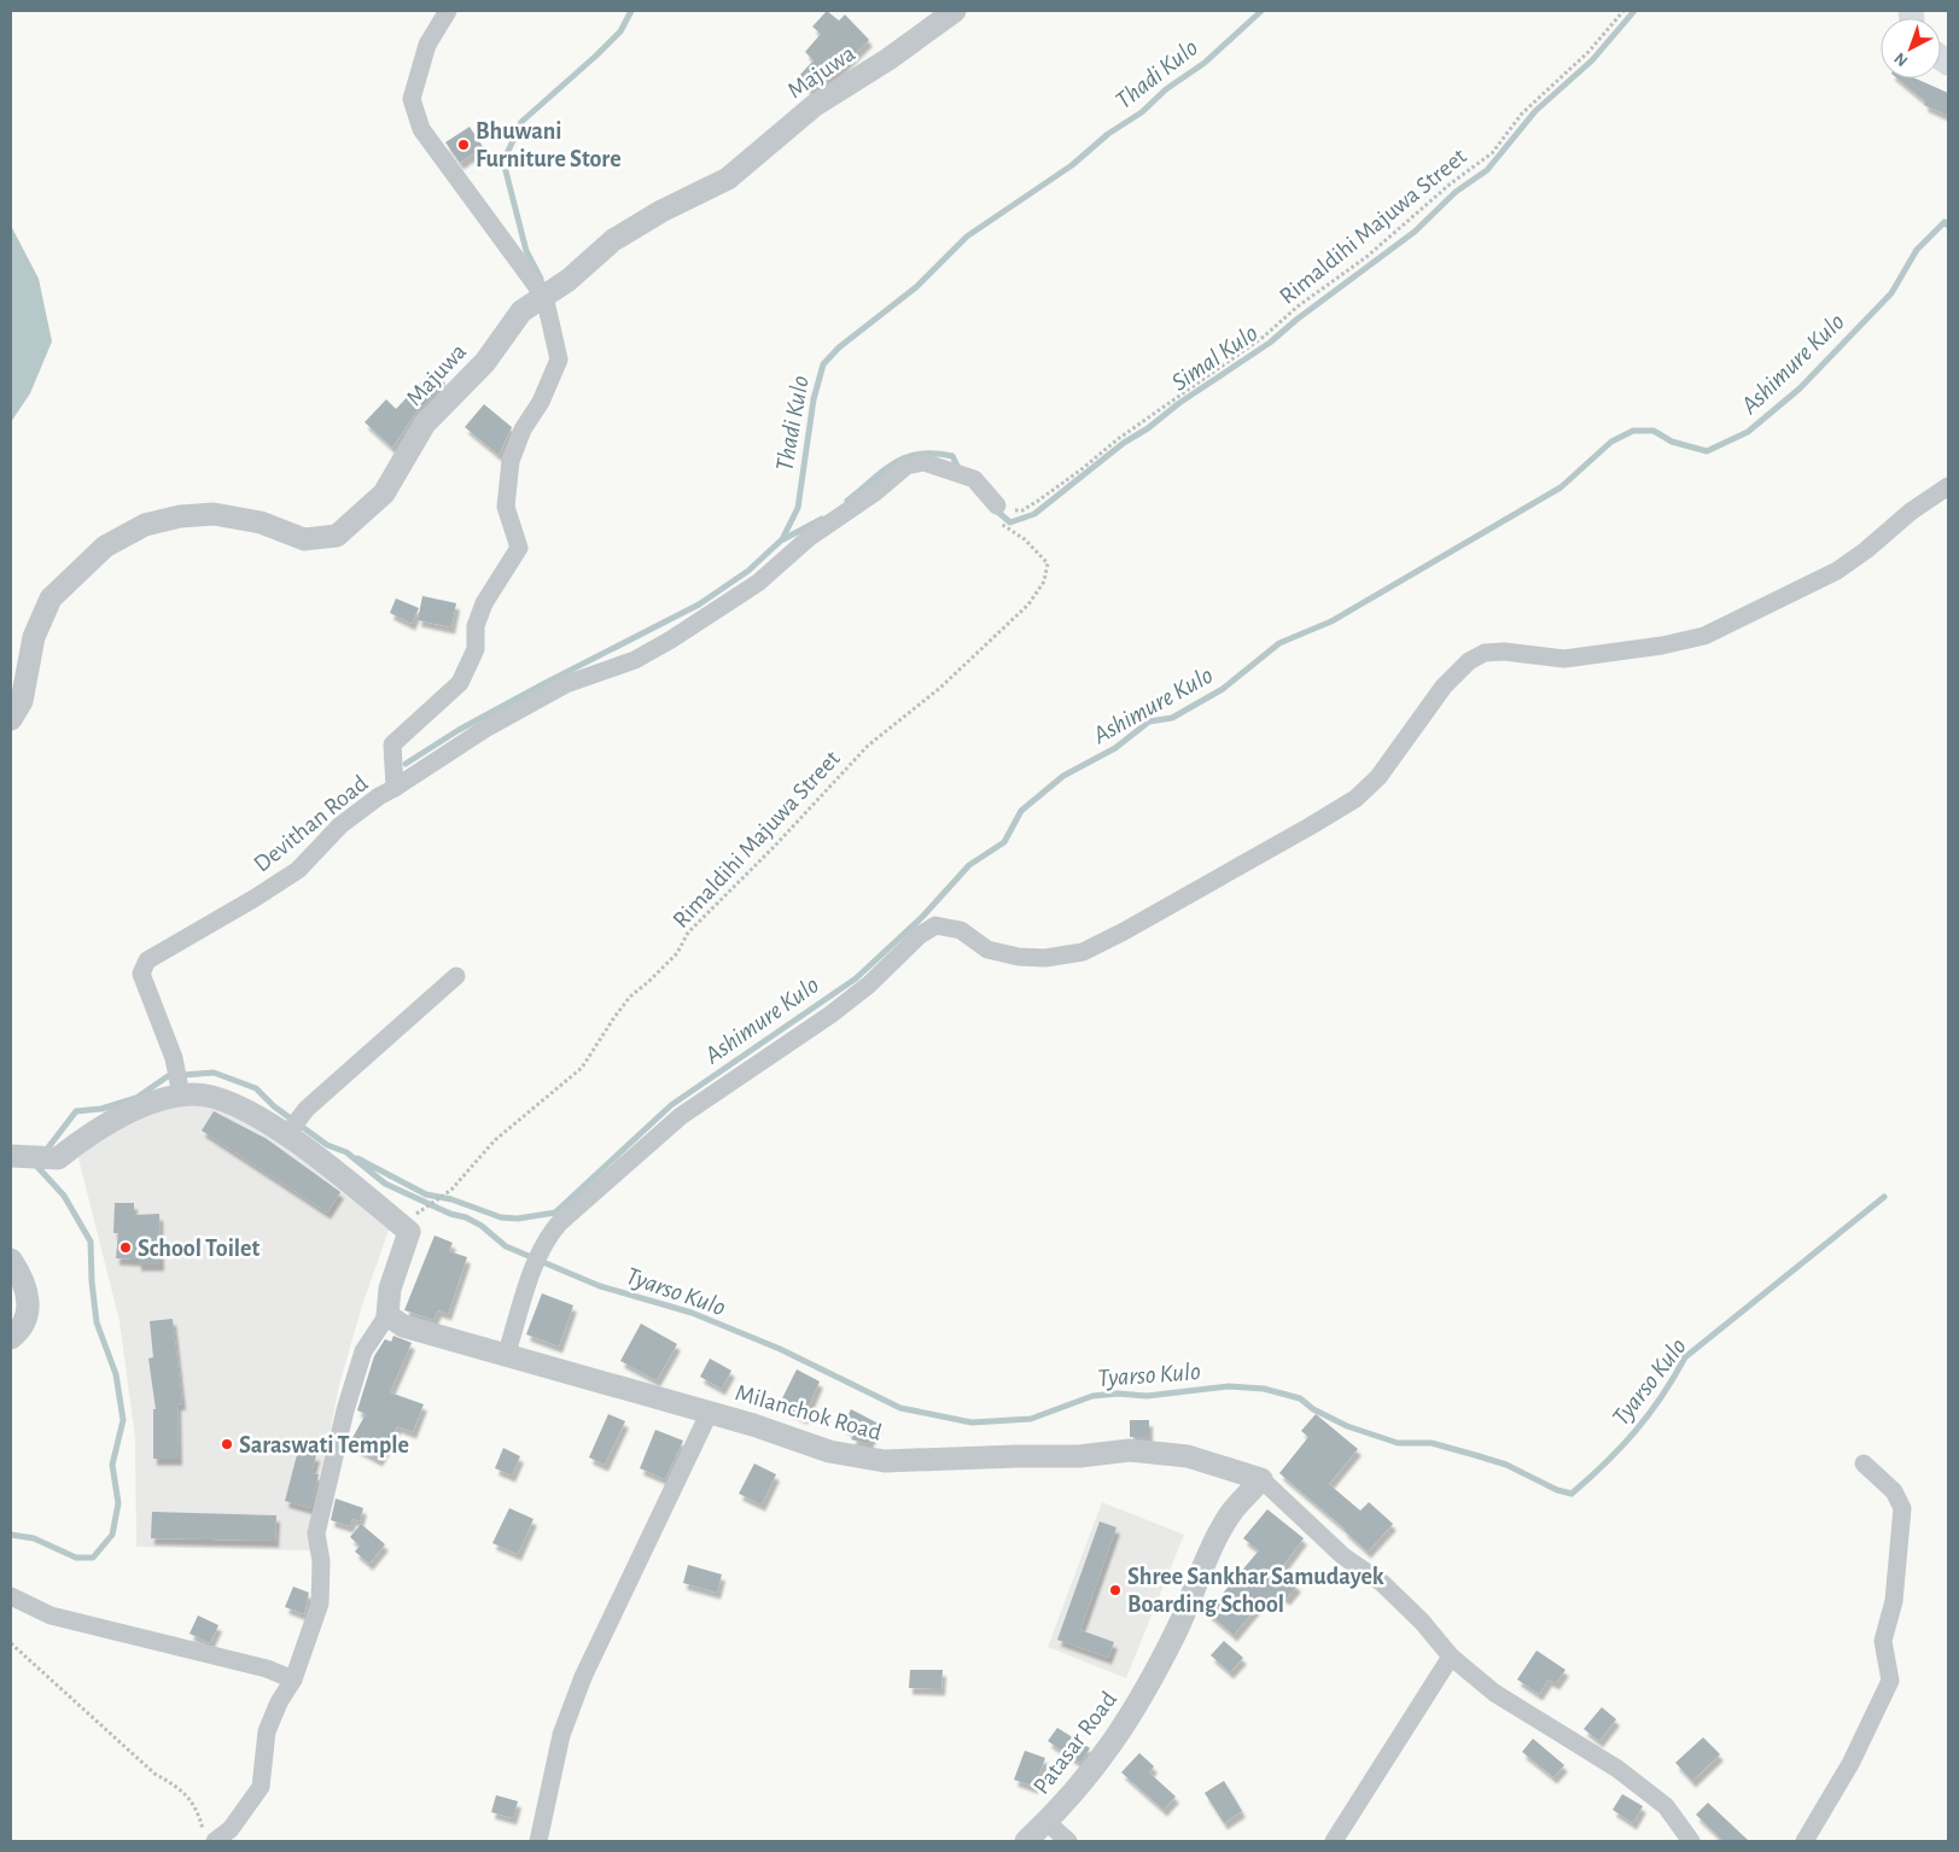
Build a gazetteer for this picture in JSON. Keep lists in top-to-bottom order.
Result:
{
  "streets": {
    "street": [
      "Majuwa",
      "Devithan Road",
      "Milanchok Road",
      "Patasar Road"
    ],
    "path": ["Rimaldihi Majuwa Street"]
  },
  "crossings": [
    ["Majuwa", "Devithan Road"],
    ["Milanchok Road", "Patasar Road"]
  ],
  "water": [
    "Thadi Kulo",
    "Simal Kulo",
    "Ashimure Kulo",
    "Tyarso Kulo"
  ],
  "places": [
    "Bhuwani Furniture Store",
    "School Toilet",
    "Saraswati Temple",
    "Shree Sankhar Samudayek Boarding School"
  ],
  "north": "bottom left"
}
